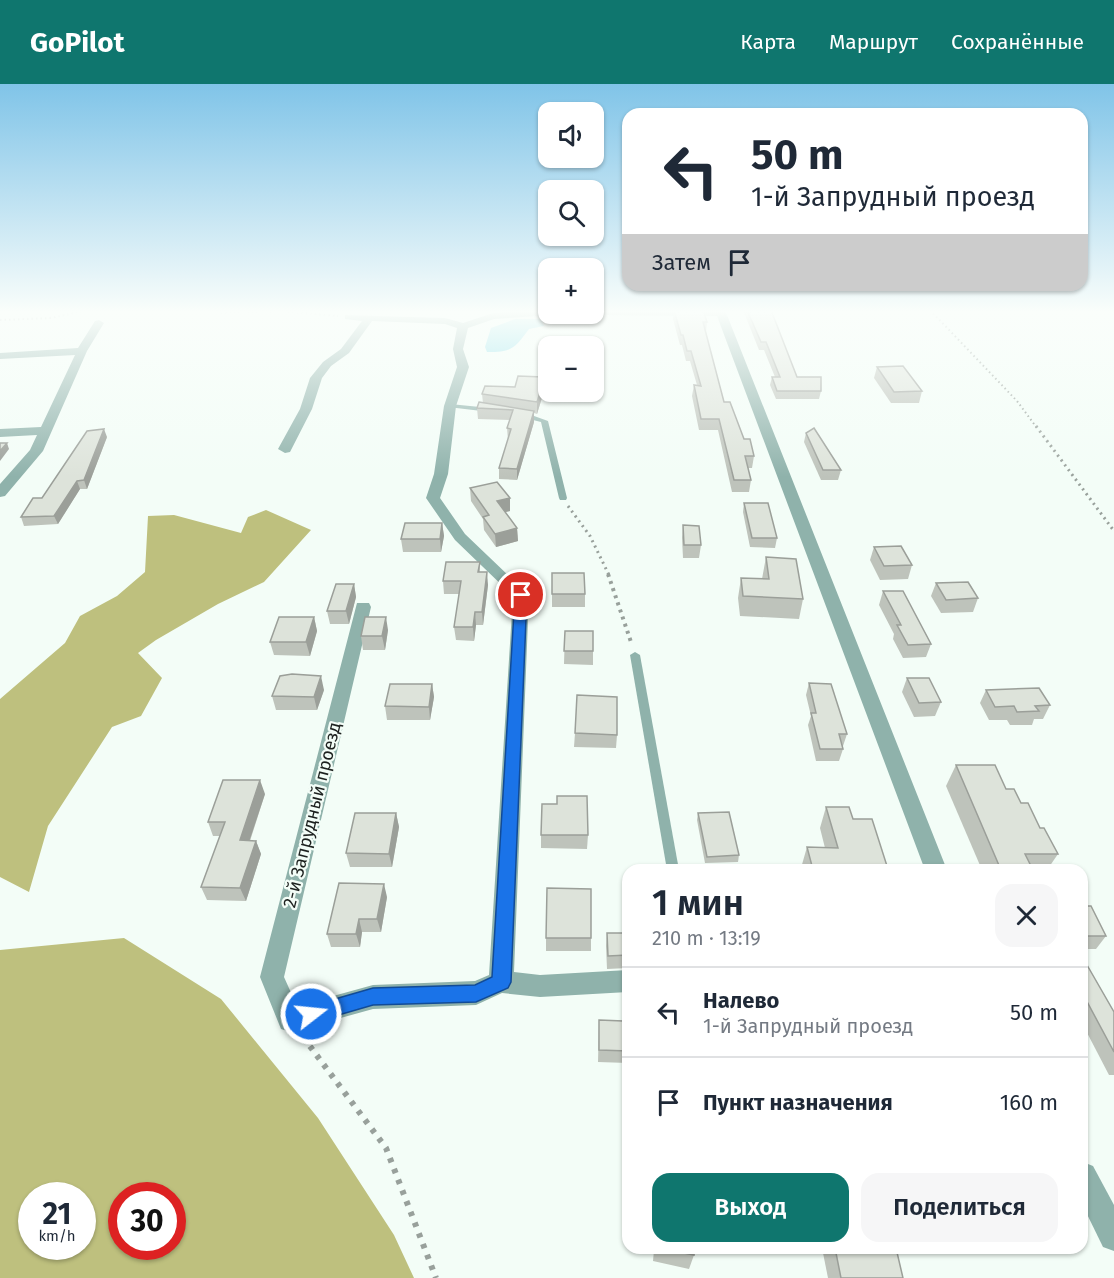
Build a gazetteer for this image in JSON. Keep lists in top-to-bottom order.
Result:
{
  "streets": {
    "street": ["2-й Запрудный проезд"]
  },
  "page": {
    "header": "GoPilot",
    "nav": ["Карта", "Маршрут", "Сохранённые"],
    "map_buttons": ["+", "−"],
    "turn": ["50 m", "1-й Запрудный проезд"],
    "then": "Затем",
    "heading": ["1 мин", "210 m · 13:19"],
    "list": [
      {
        "name": "Налево",
        "note": "1-й Запрудный проезд",
        "value": "50 m"
      },
      {
        "name": "Пункт назначения",
        "value": "160 m"
      }
    ],
    "buttons": ["Выход", "Поделиться"],
    "speed": "21 km/h",
    "limit": "30"
  }
}
